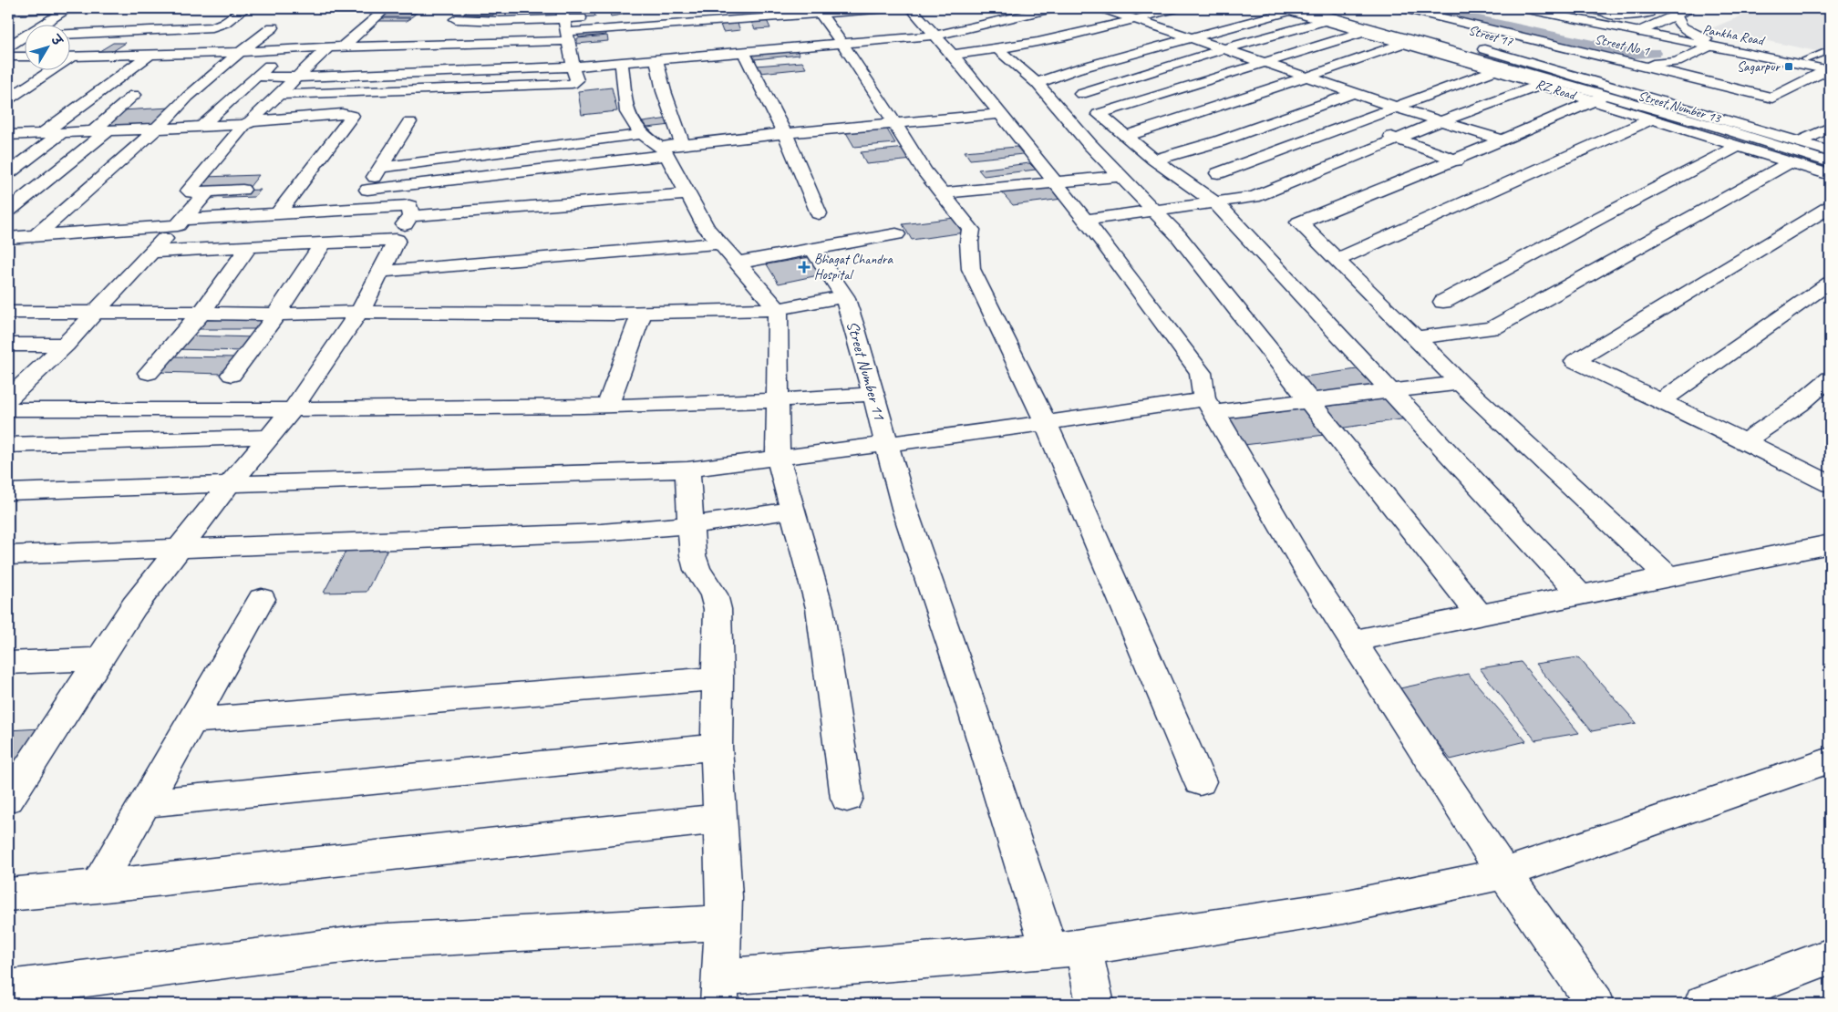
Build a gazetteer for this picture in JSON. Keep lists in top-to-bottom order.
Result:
{
  "streets": {
    "street": [
      "Pankha Road",
      "Street 17",
      "Street No 1",
      "RZ Road",
      "Street Number 13",
      "Street Number 11"
    ]
  },
  "crossings": [
    ["Street 17", "Street Number 13"]
  ],
  "places": {
    "transit": ["Sagarpur"],
    "health": ["Bhagat Chandra Hospital"]
  },
  "north": "top right"
}
